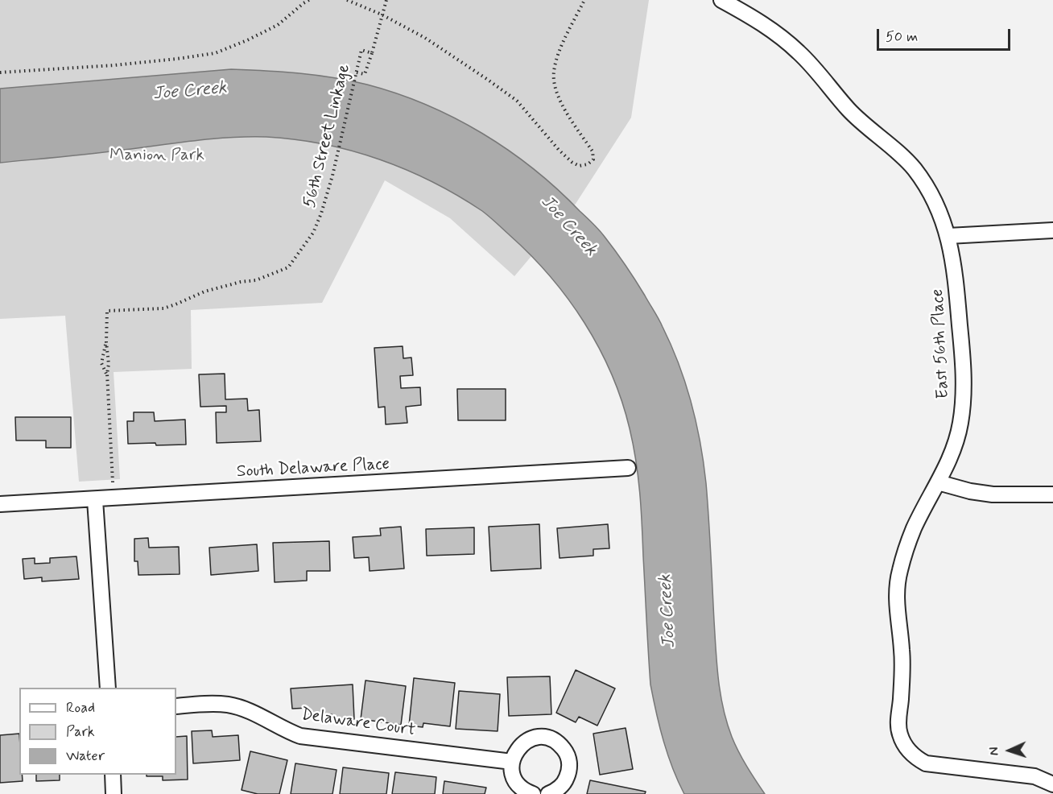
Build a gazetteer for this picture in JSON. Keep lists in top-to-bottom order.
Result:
{
  "streets": {
    "street": ["East 56th Place", "South Delaware Place", "Delaware Court"],
    "path": ["56th Street Linkage"]
  },
  "crossings": [
    ["56th Street Linkage", "South Delaware Place"]
  ],
  "water": ["Joe Creek"],
  "parks": ["Manion Park"],
  "legend": ["Road", "Park", "Water"],
  "scale_bar": "50 m",
  "north": "left"
}
